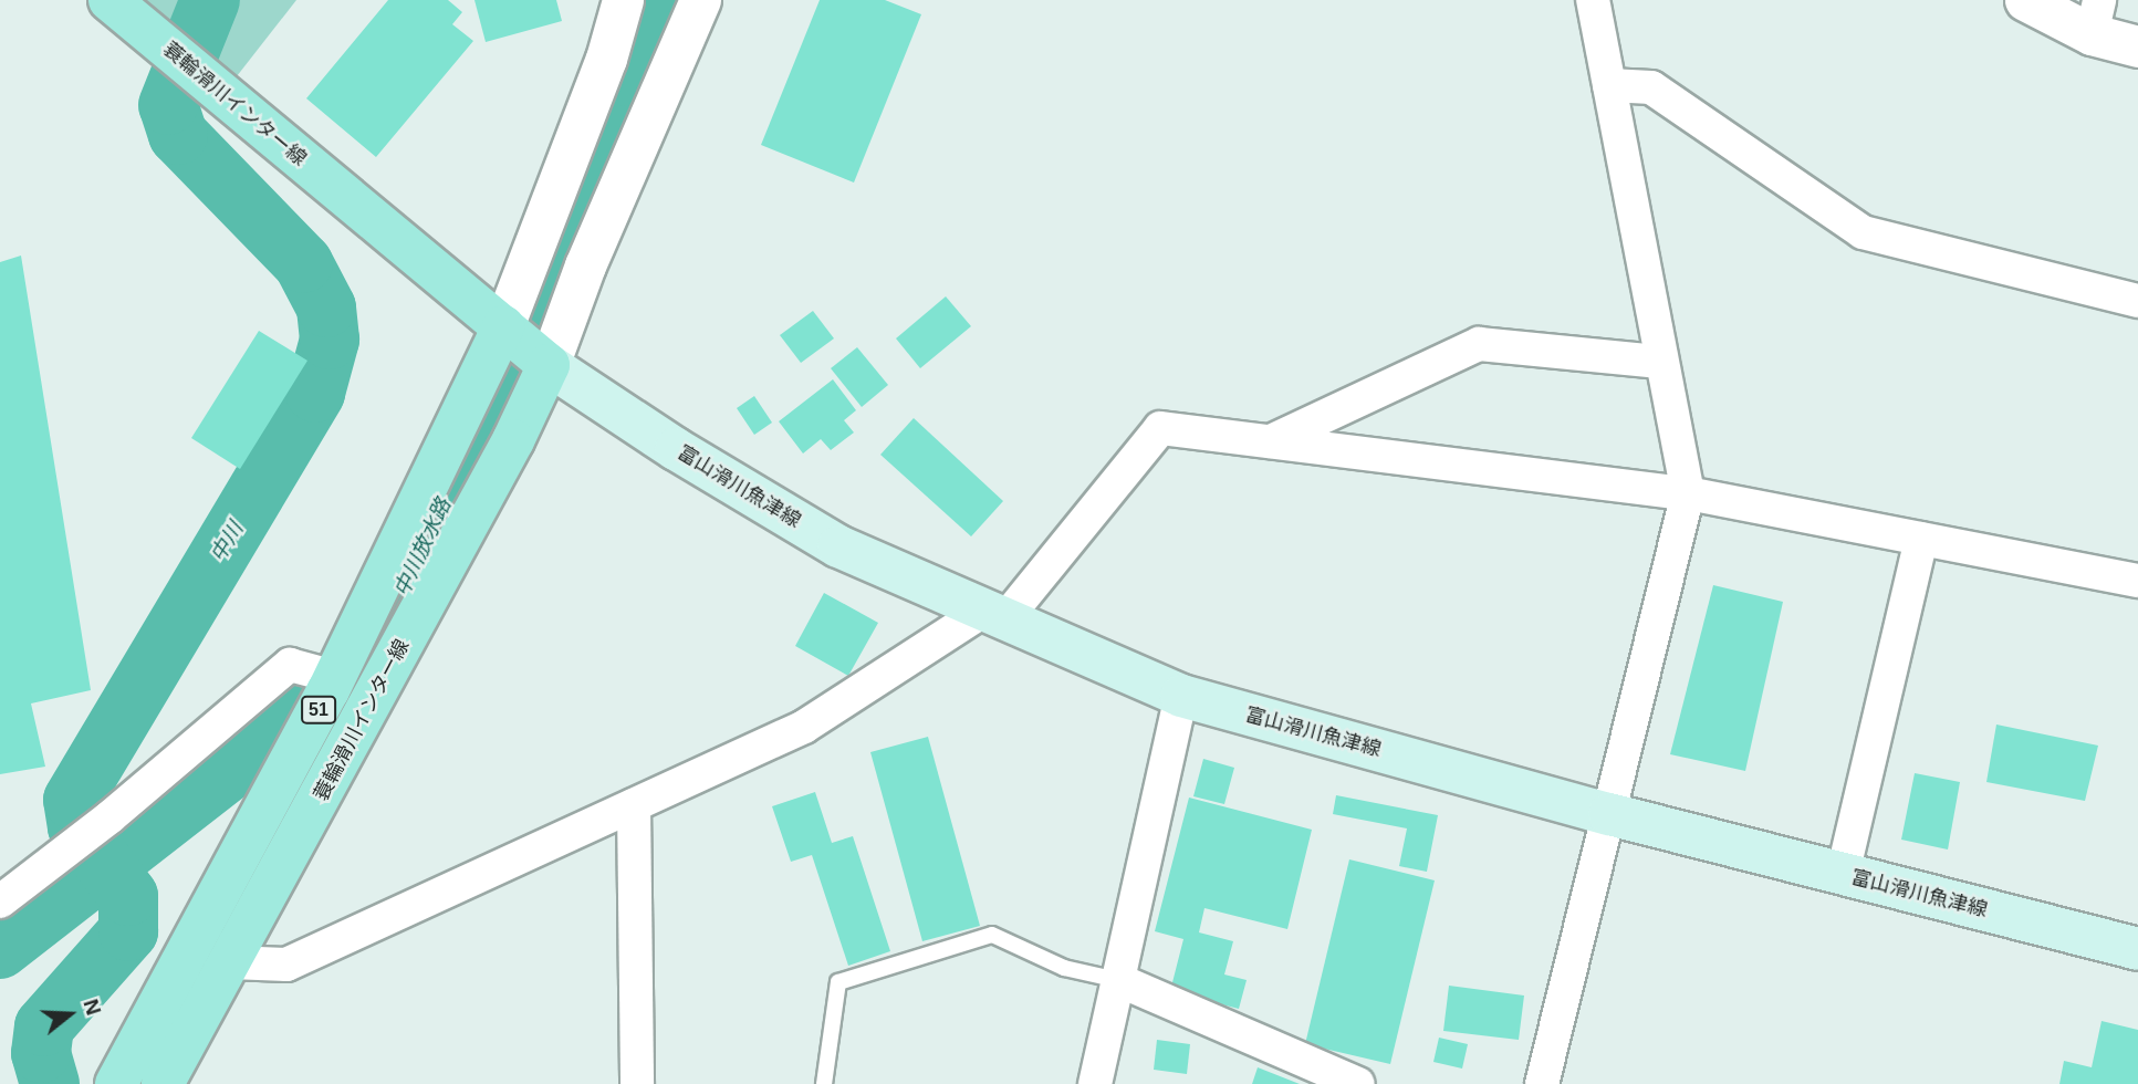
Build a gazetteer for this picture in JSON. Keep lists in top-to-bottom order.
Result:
{
  "streets": {
    "main road": ["蓑輪滑川インター線", "富山滑川魚津線", "51"]
  },
  "crossings": [
    ["蓑輪滑川インター線", "富山滑川魚津線"],
    ["蓑輪滑川インター線", "51"]
  ],
  "water": ["中川", "中川放水路"],
  "north": "right"
}
